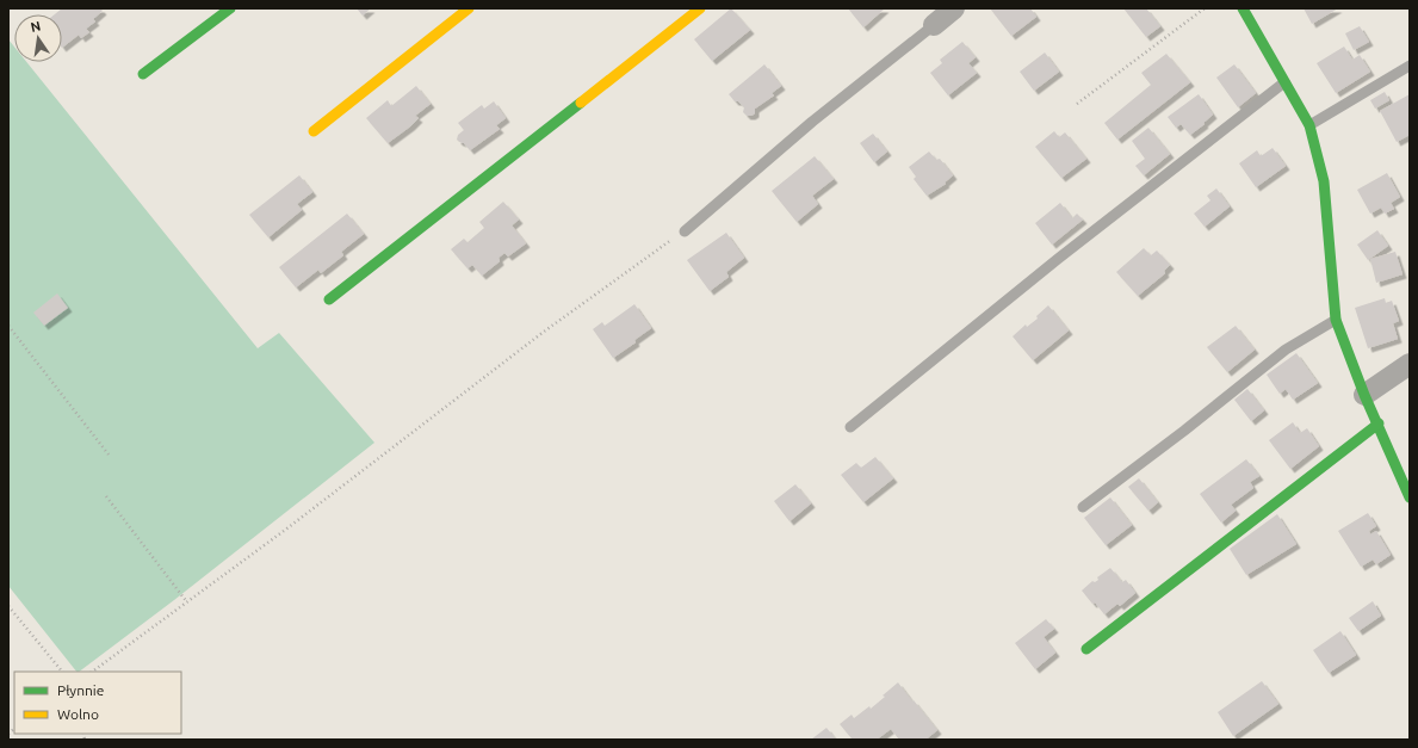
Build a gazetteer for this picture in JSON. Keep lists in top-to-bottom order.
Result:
{
  "legend": ["Płynnie", "Wolno"],
  "north": "top"
}
